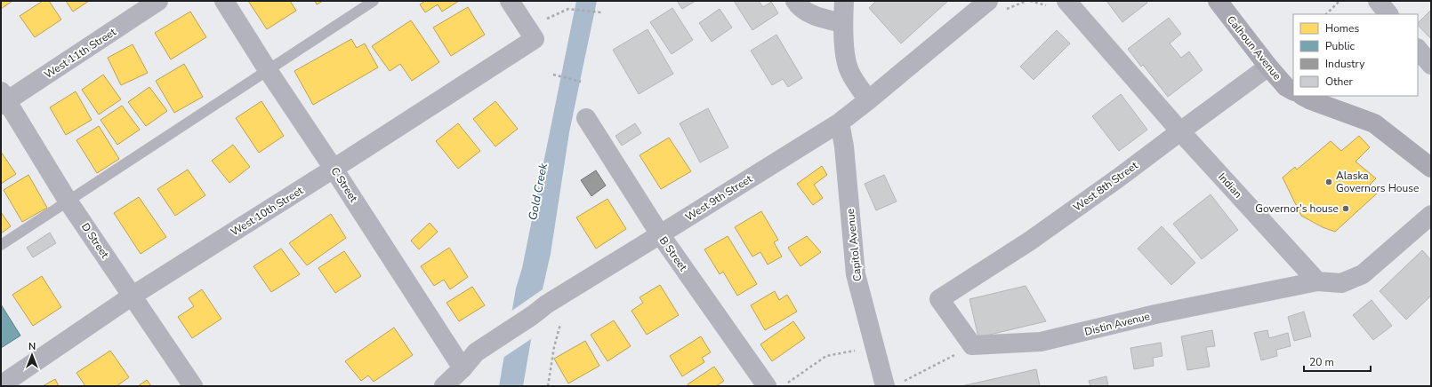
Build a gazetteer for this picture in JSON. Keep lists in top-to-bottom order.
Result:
{
  "streets": {
    "main road": ["Calhoun Avenue"],
    "street": [
      "West 11th Street",
      "C Street",
      "Indian",
      "West 8th Street",
      "West 9th Street",
      "West 10th Street",
      "D Street",
      "Capitol Avenue",
      "B Street",
      "Distin Avenue"
    ]
  },
  "crossings": [
    ["Calhoun Avenue", "West 8th Street"],
    ["West 11th Street", "D Street"],
    ["C Street", "West 9th Street"],
    ["C Street", "West 10th Street"],
    ["Indian", "West 8th Street"],
    ["Indian", "Distin Avenue"],
    ["West 8th Street", "Distin Avenue"],
    ["West 9th Street", "Capitol Avenue"],
    ["West 9th Street", "B Street"],
    ["West 10th Street", "D Street"]
  ],
  "water": ["Gold Creek"],
  "places": ["Alaska Governors House", "Governor's house"],
  "legend": [
    "Homes",
    "Public",
    "Industry",
    "Other"
  ],
  "scale_bar": "20 m",
  "north": "top"
}
